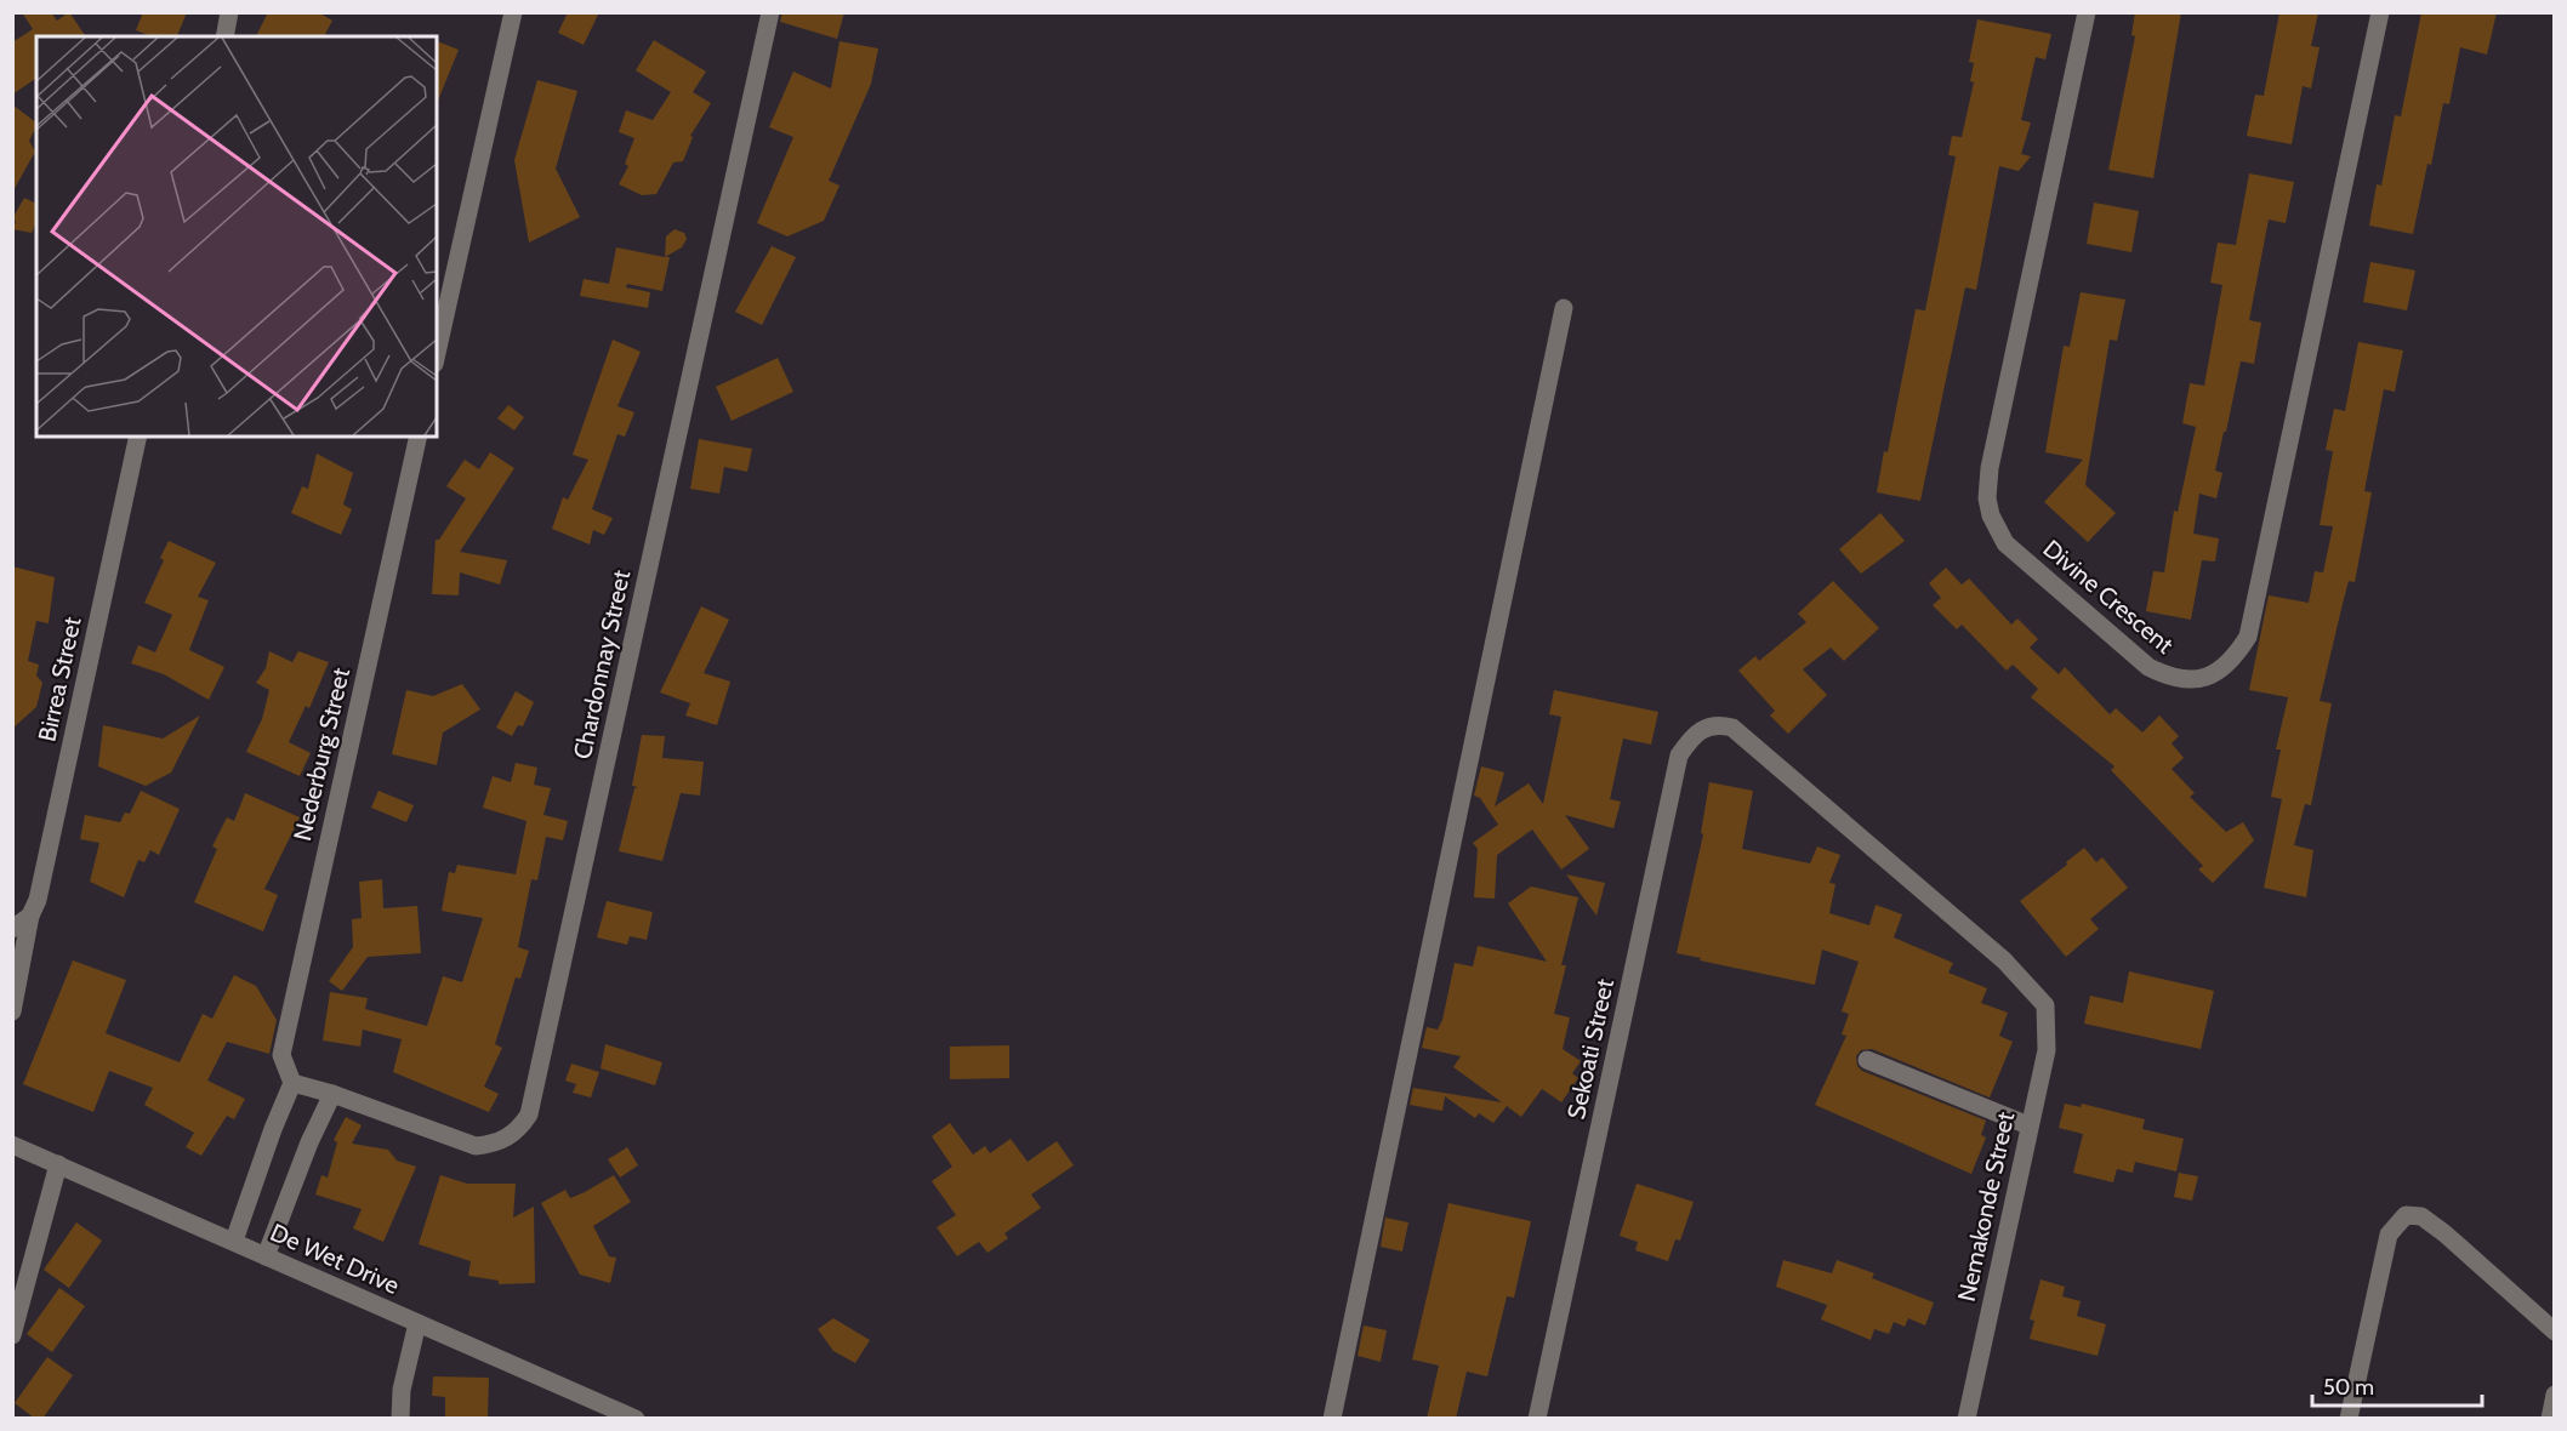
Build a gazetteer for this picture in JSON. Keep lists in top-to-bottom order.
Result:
{
  "streets": {
    "street": [
      "Divine Crescent",
      "Chardonnay Street",
      "Birrea Street",
      "Nederburg Street",
      "Sekoati Street",
      "Nemakonde Street",
      "De Wet Drive"
    ]
  },
  "crossings": [
    ["Sekoati Street", "Nemakonde Street"]
  ],
  "scale_bar": "50 m"
}
